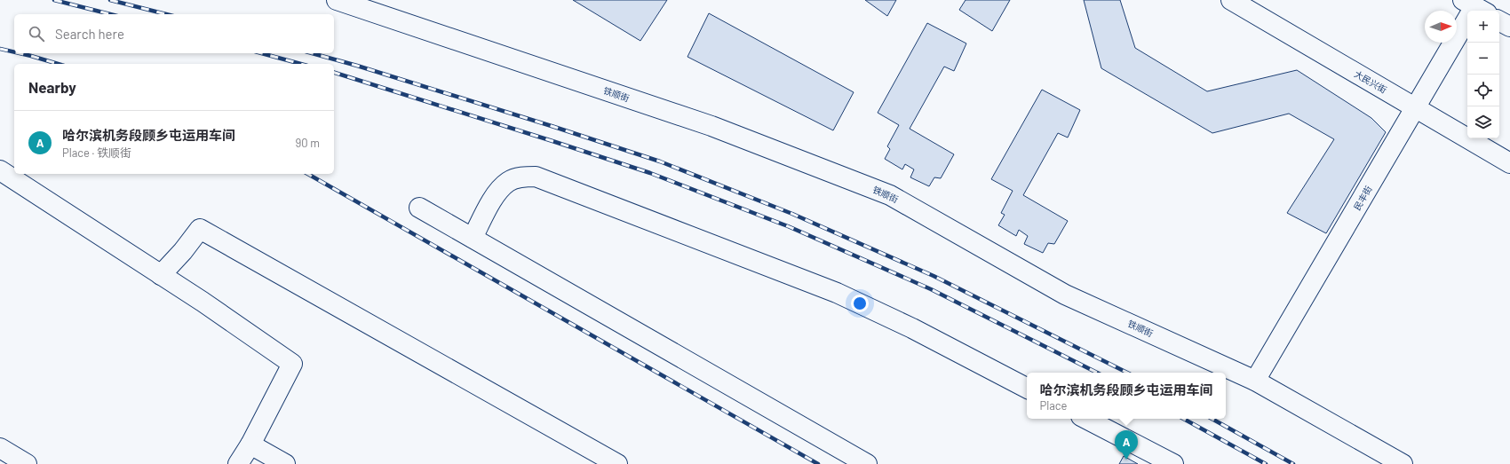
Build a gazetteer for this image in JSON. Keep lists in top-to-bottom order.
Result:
{
  "streets": {
    "main road": ["大民兴街", "铁顺街", "民丰街"]
  },
  "crossings": [
    ["大民兴街", "民丰街"],
    ["铁顺街", "民丰街"]
  ],
  "north": "right",
  "page": {
    "map_buttons": ["+", "−"],
    "search": "Search here",
    "heading": "Nearby",
    "list": [
      {
        "mark": "A",
        "name": "哈尔滨机务段顾乡屯运用车间",
        "note": "Place · 铁顺街",
        "value": "90 m"
      }
    ],
    "popup": ["哈尔滨机务段顾乡屯运用车间", "Place"],
    "pins": "A"
  }
}
